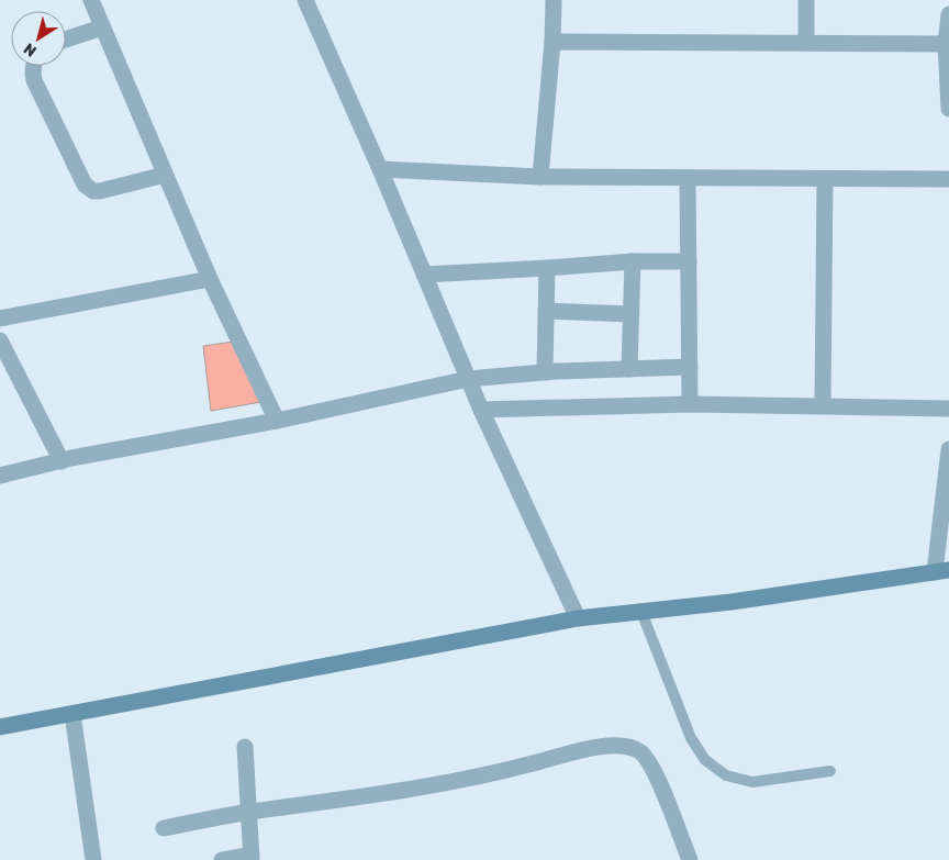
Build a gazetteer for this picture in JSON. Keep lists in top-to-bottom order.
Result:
{
  "north": "bottom left"
}
